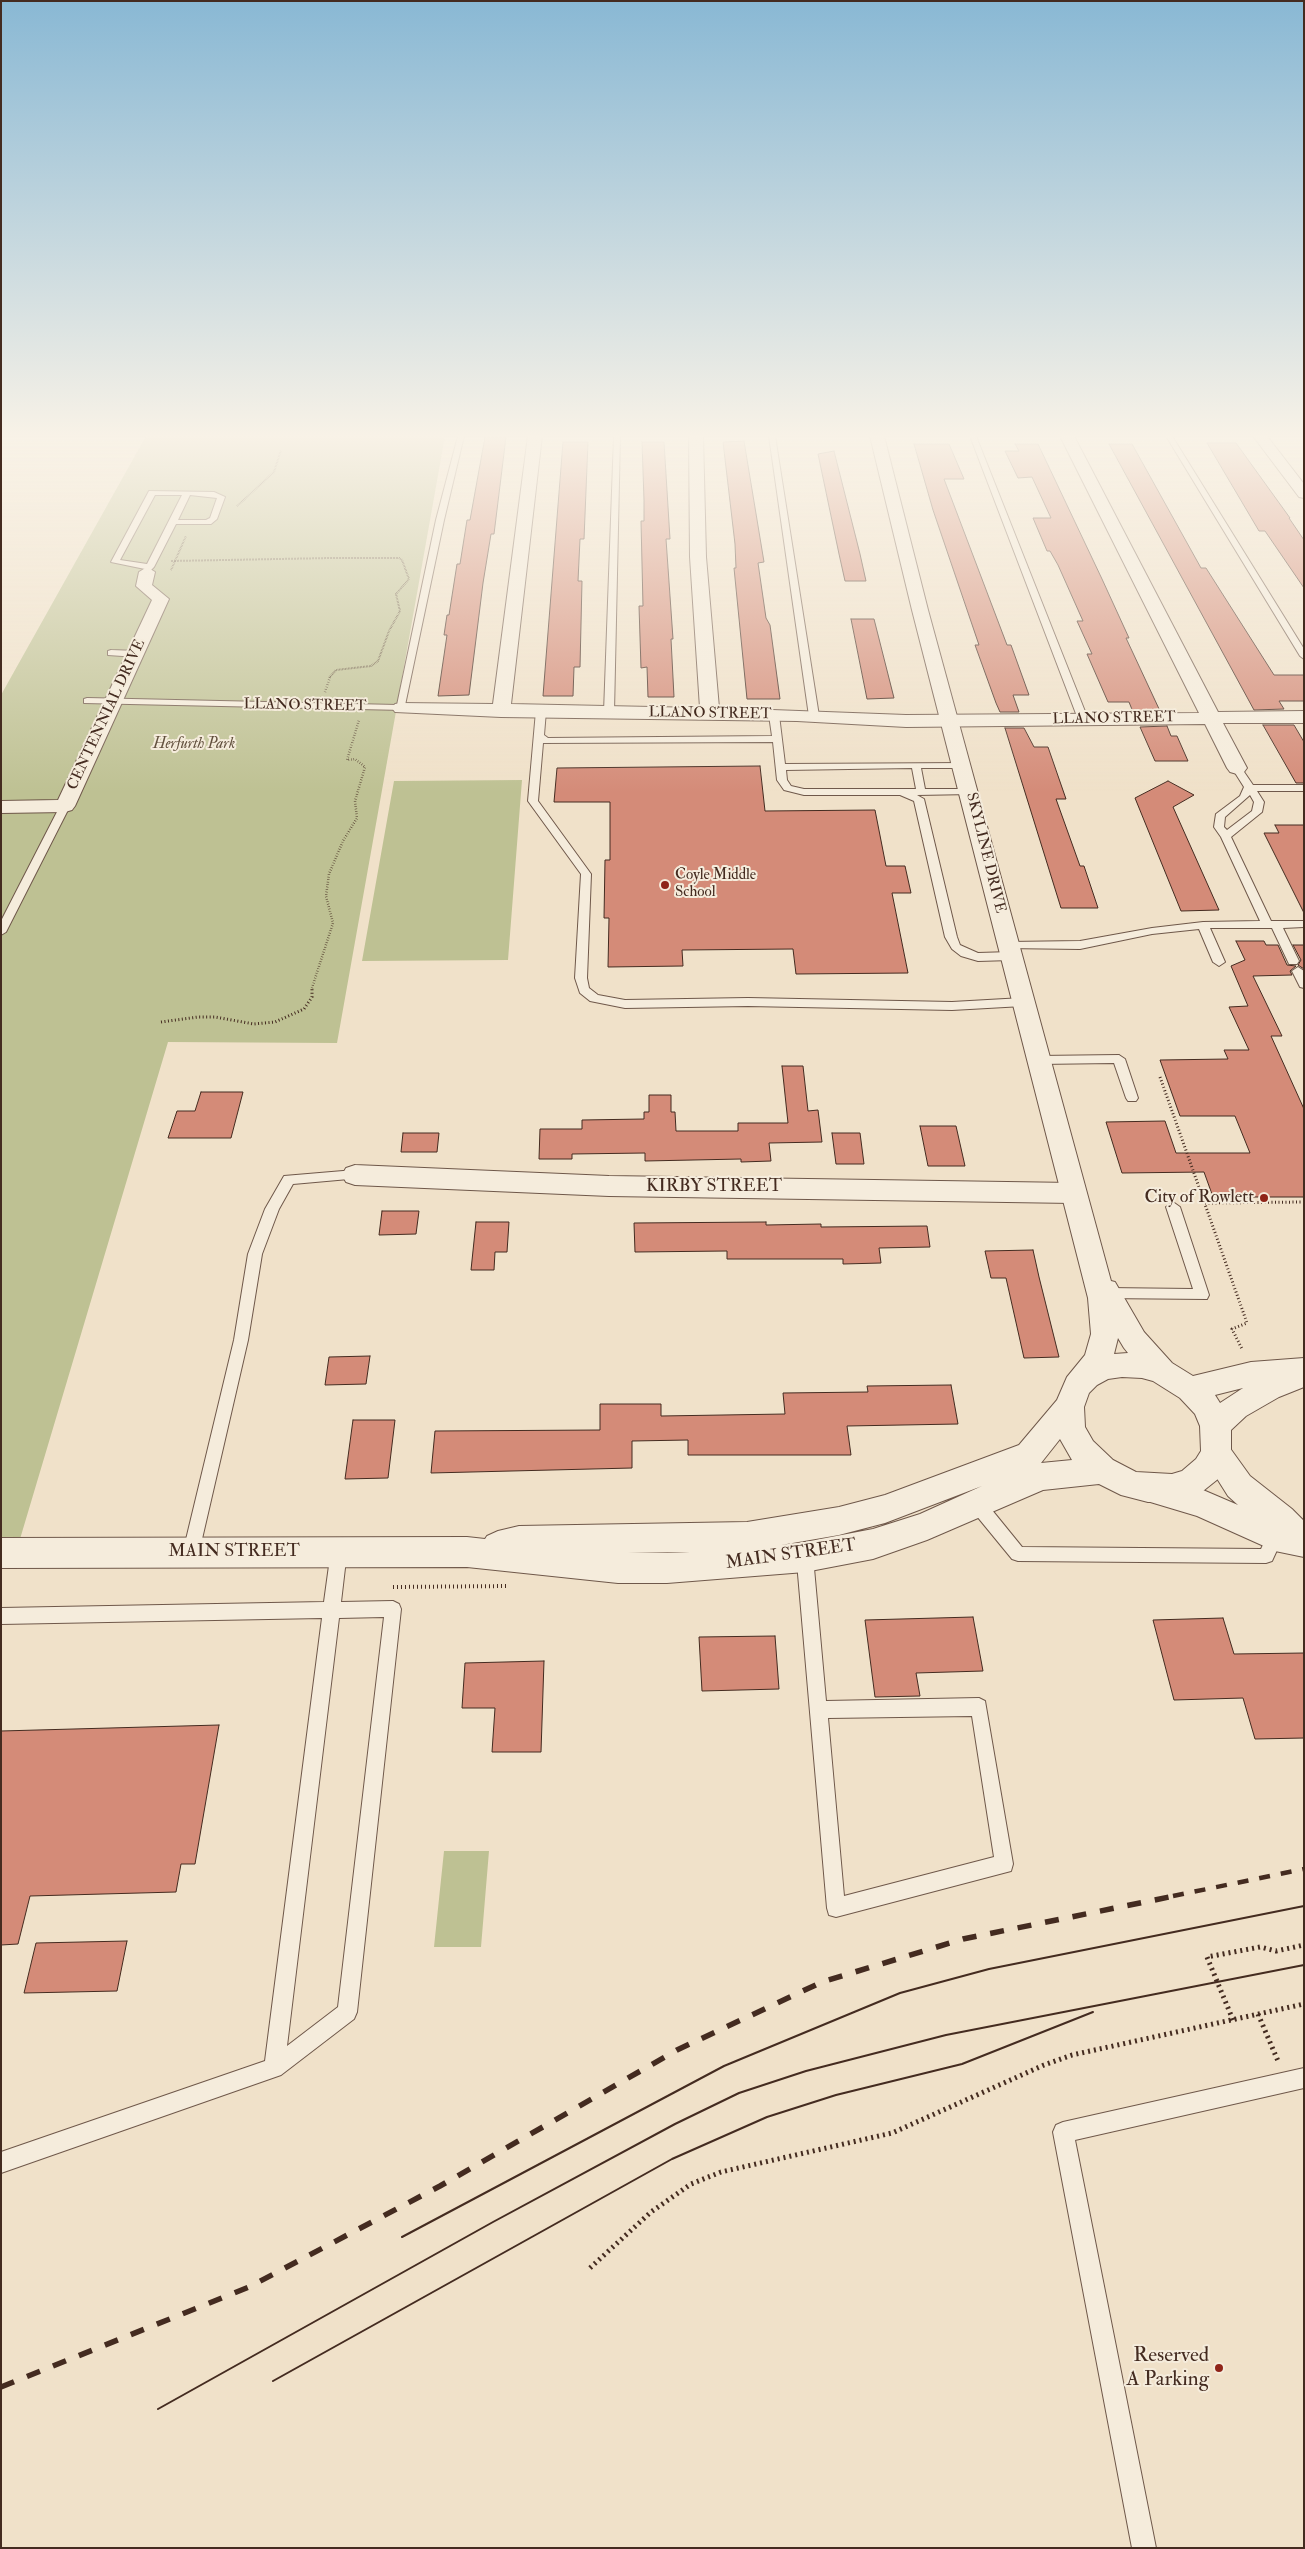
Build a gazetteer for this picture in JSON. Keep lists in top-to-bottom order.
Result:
{
  "streets": {
    "street": [
      "LLANO STREET",
      "CENTENNIAL DRIVE",
      "SKYLINE DRIVE",
      "KIRBY STREET",
      "MAIN STREET"
    ]
  },
  "crossings": [
    ["LLANO STREET", "CENTENNIAL DRIVE"],
    ["LLANO STREET", "SKYLINE DRIVE"],
    ["SKYLINE DRIVE", "KIRBY STREET"],
    ["SKYLINE DRIVE", "MAIN STREET"]
  ],
  "parks": ["Herfurth Park"],
  "places": ["Coyle Middle School", "City of Rowlett", "Reserved A Parking"]
}
